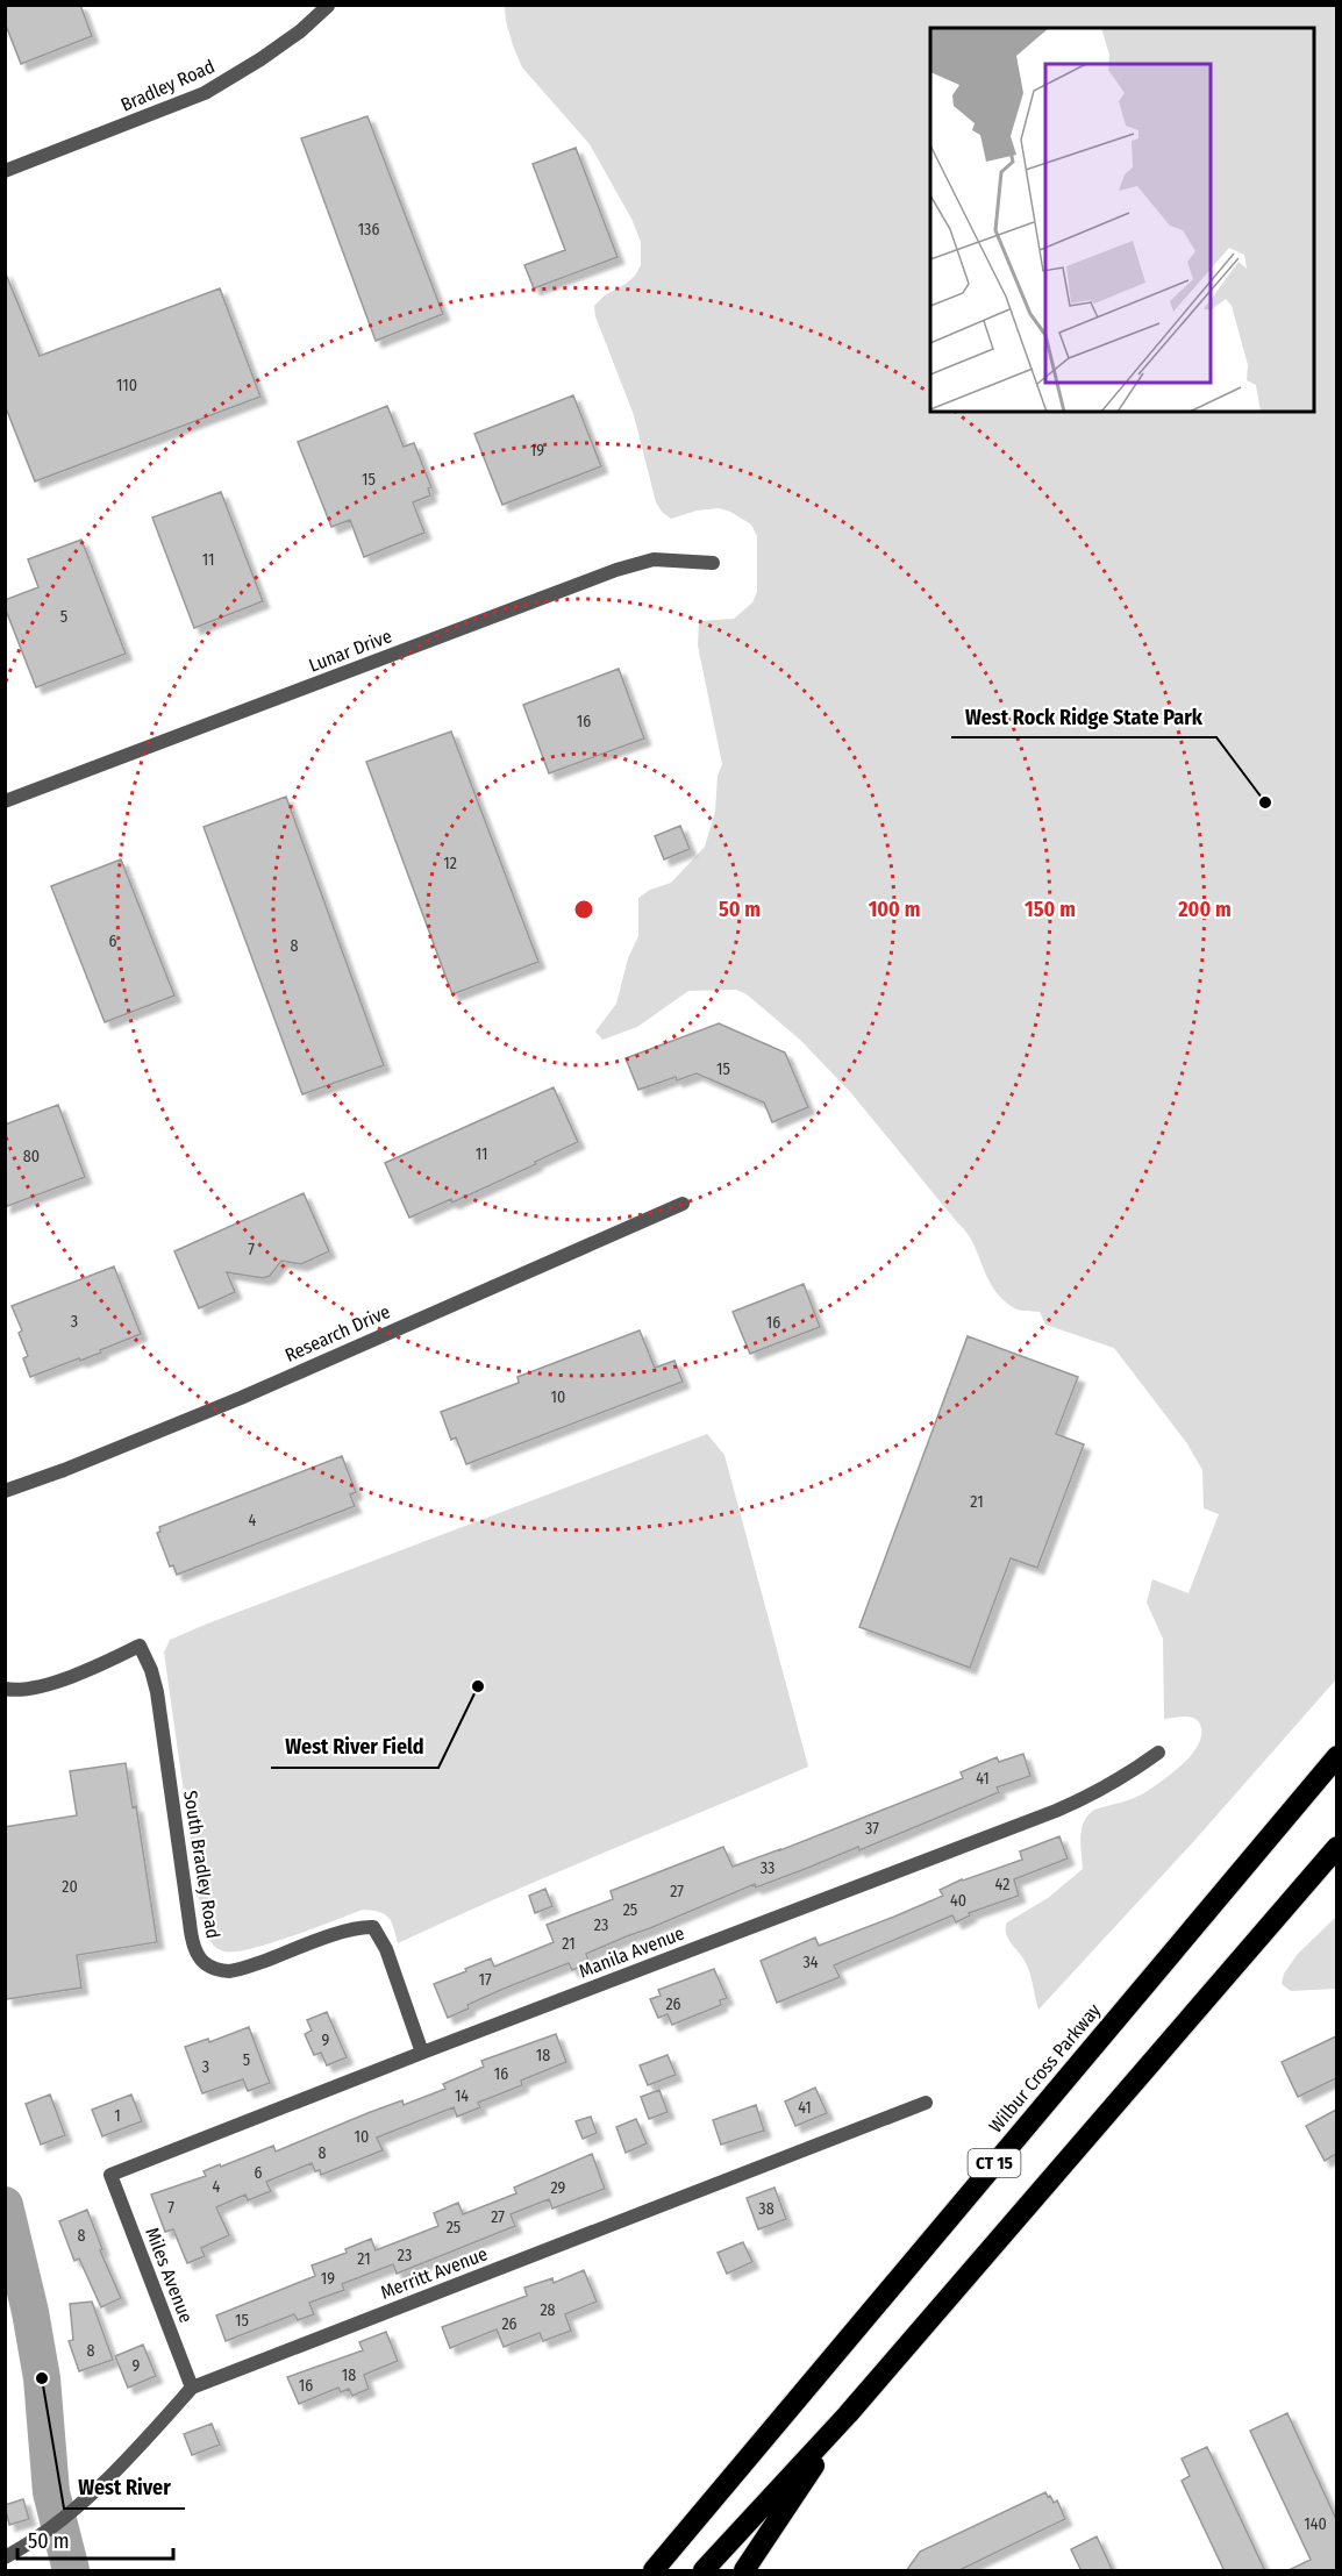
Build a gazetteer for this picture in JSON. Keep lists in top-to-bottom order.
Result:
{
  "streets": {
    "highway": ["Wilbur Cross Parkway", "CT 15"],
    "street": [
      "Bradley Road",
      "Lunar Drive",
      "Research Drive",
      "South Bradley Road",
      "Manila Avenue",
      "Merritt Avenue",
      "Miles Avenue"
    ]
  },
  "crossings": [
    ["South Bradley Road", "Manila Avenue"],
    ["Manila Avenue", "Miles Avenue"],
    ["Merritt Avenue", "Miles Avenue"]
  ],
  "places": ["West Rock Ridge State Park", "West River Field", "West River"],
  "house_numbers": [
    "136",
    "110",
    "19",
    "15",
    "11",
    "5",
    "16",
    "12",
    "6",
    "8",
    "15",
    "11",
    "80",
    "7",
    "3",
    "16",
    "10",
    "21",
    "4",
    "41",
    "37",
    "33",
    "42",
    "20",
    "27",
    "40",
    "25",
    "23",
    "21",
    "34",
    "17",
    "26",
    "9",
    "18",
    "5",
    "3",
    "16",
    "14",
    "41",
    "1",
    "10",
    "8",
    "6",
    "4",
    "29",
    "7",
    "38",
    "27",
    "25",
    "8",
    "23",
    "21",
    "19",
    "28",
    "15",
    "26",
    "8",
    "9",
    "18",
    "16",
    "140"
  ],
  "scale_bar": "50 m",
  "rings": [
    "50 m",
    "100 m",
    "150 m",
    "200 m"
  ]
}
